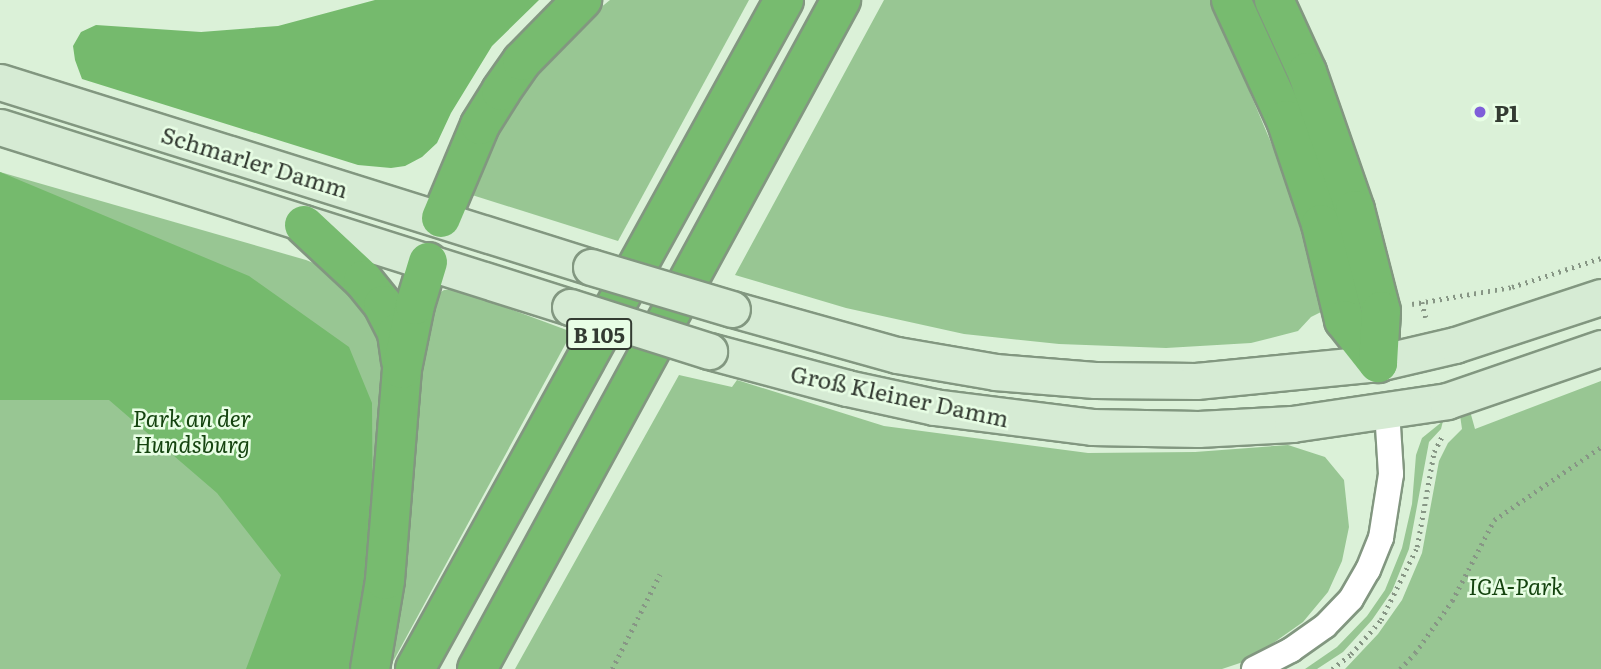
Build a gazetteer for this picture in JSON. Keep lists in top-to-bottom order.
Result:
{
  "streets": {
    "highway": ["B 105"],
    "street": ["Schmarler Damm", "Groß Kleiner Damm"]
  },
  "crossings": [
    ["Schmarler Damm", "Groß Kleiner Damm"]
  ],
  "parks": ["Park an der Hundsburg", "IGA-Park"],
  "places": ["P1"]
}
